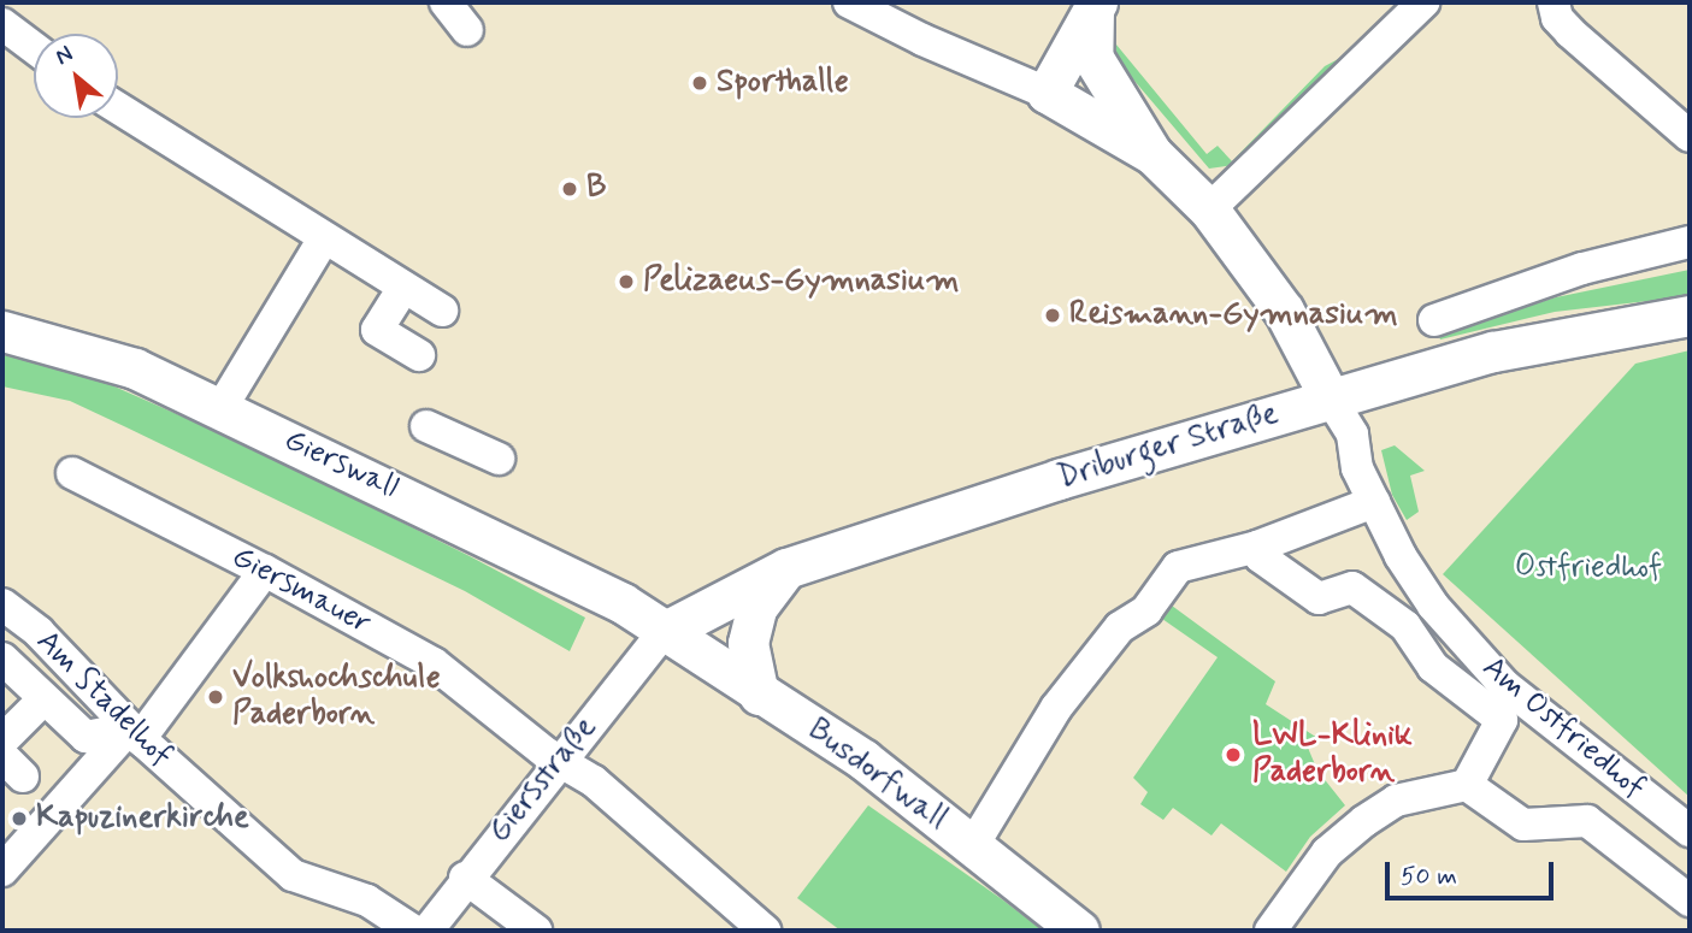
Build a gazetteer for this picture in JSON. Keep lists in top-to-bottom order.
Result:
{
  "streets": {
    "main road": ["Driburger Straße", "Gierswall", "Busdorfwall"],
    "street": [
      "Giersmauer",
      "Am Stadelhof",
      "Am Ostfriedhof",
      "Giersstraße"
    ]
  },
  "crossings": [
    ["Driburger Straße", "Gierswall"],
    ["Driburger Straße", "Am Ostfriedhof"],
    ["Driburger Straße", "Busdorfwall"],
    ["Driburger Straße", "Giersstraße"],
    ["Gierswall", "Busdorfwall"],
    ["Gierswall", "Giersstraße"],
    ["Giersmauer", "Giersstraße"],
    ["Busdorfwall", "Giersstraße"]
  ],
  "parks": ["Ostfriedhof"],
  "places": [
    "Sporthalle",
    "B",
    "Pelizaeus-Gymnasium",
    "Reismann-Gymnasium",
    "Volkshochschule Paderborn",
    "LWL-Klinik Paderborn",
    "Kapuzinerkirche"
  ],
  "scale_bar": "50 m",
  "north": "top left"
}
